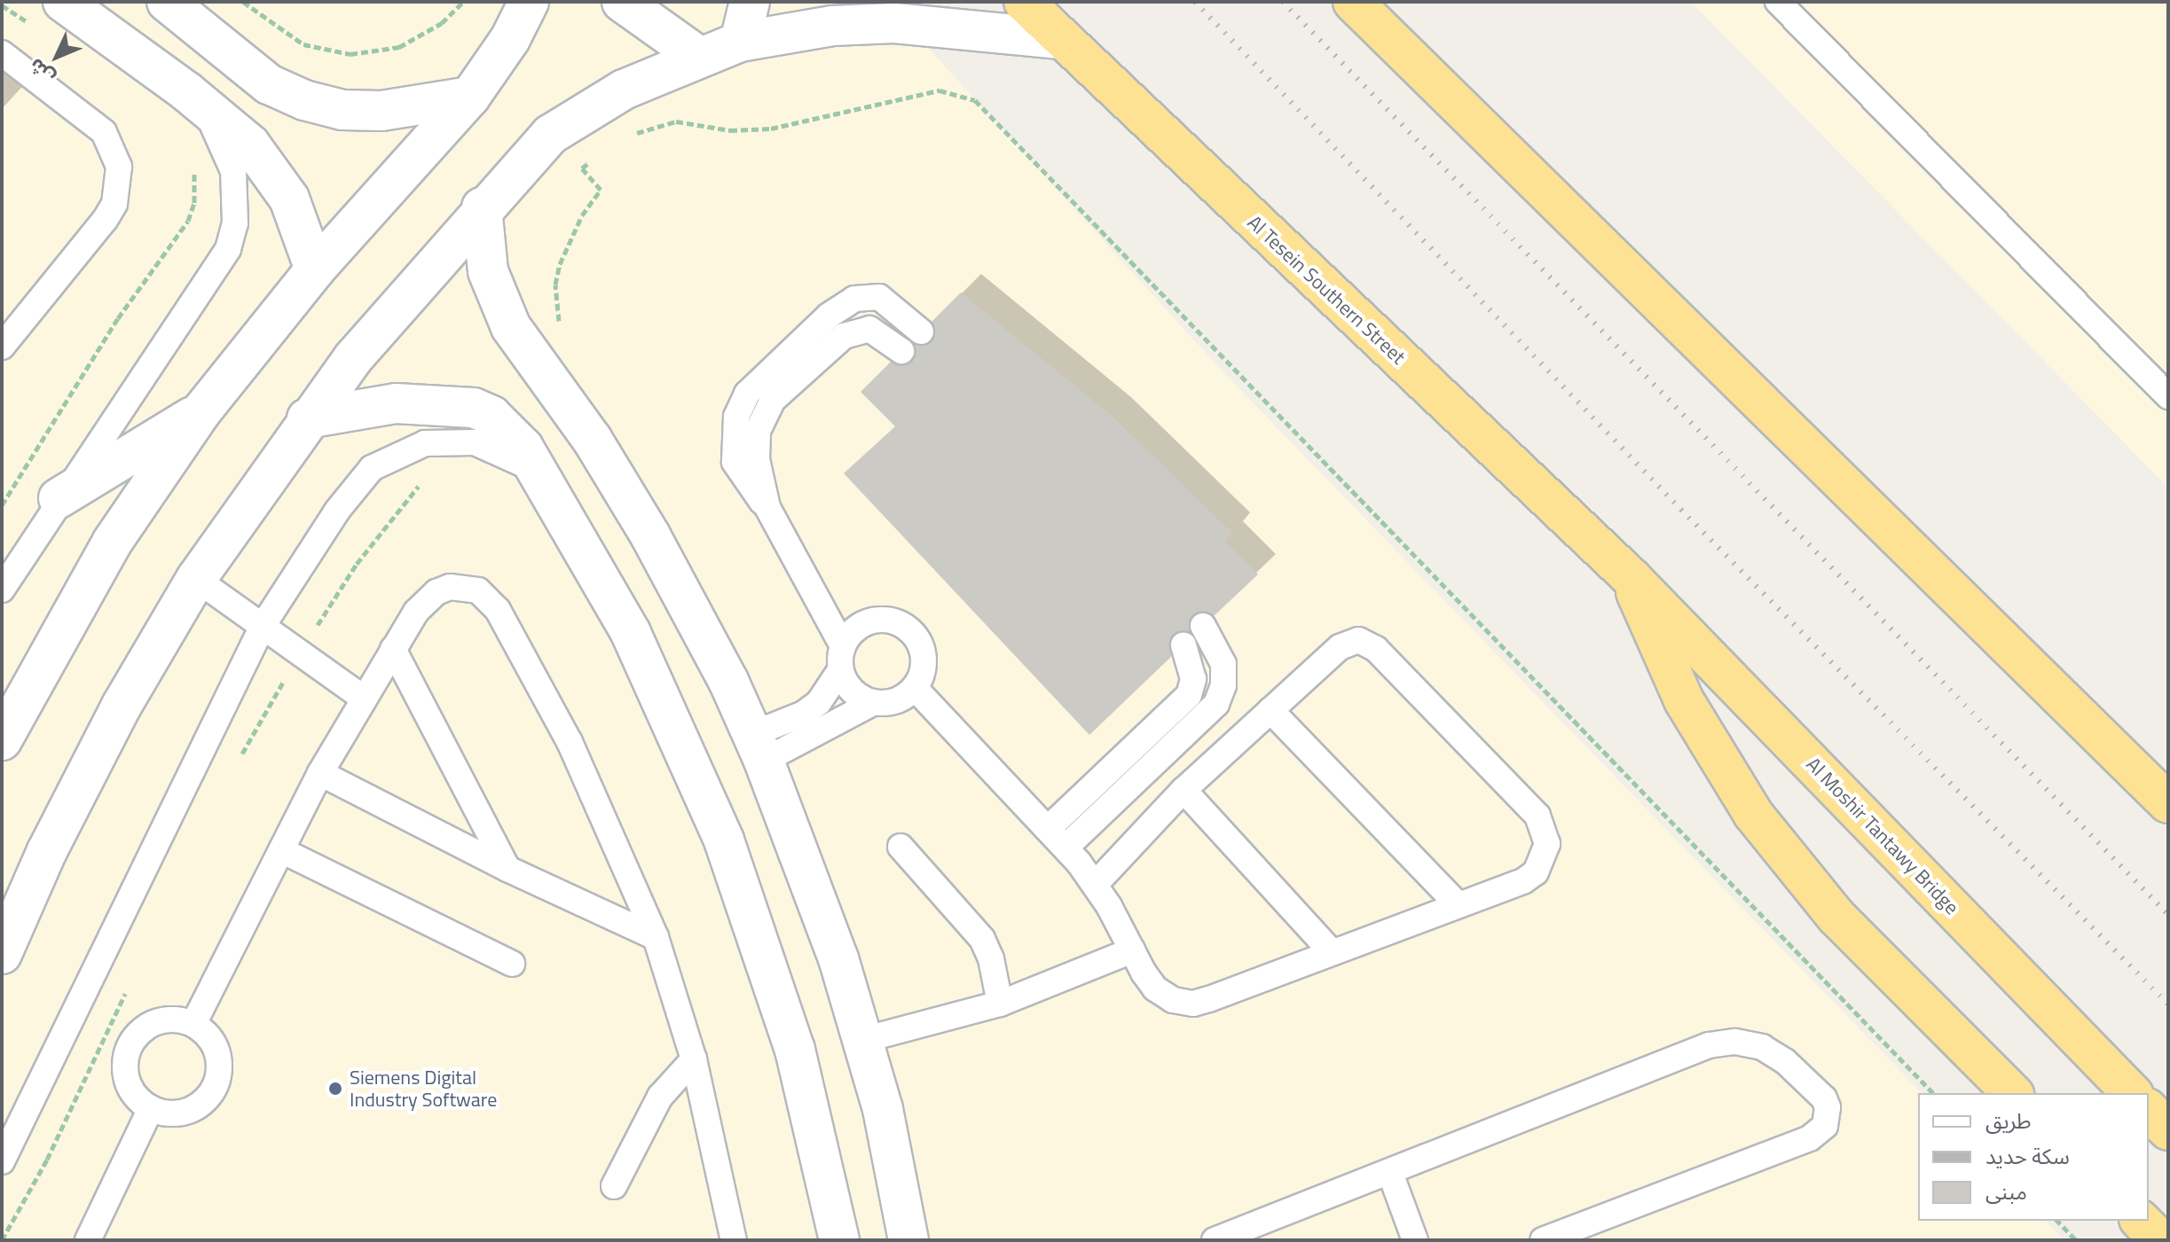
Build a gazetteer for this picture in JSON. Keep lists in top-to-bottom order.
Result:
{
  "streets": {
    "highway": ["Al Tesein Southern Street", "Al Moshir Tantawy Bridge"]
  },
  "crossings": [
    ["Al Tesein Southern Street", "Al Moshir Tantawy Bridge"]
  ],
  "places": ["Siemens Digital Industry Software"],
  "legend": ["طريق", "سكة حديد", "مبنى"],
  "north": "bottom left"
}
